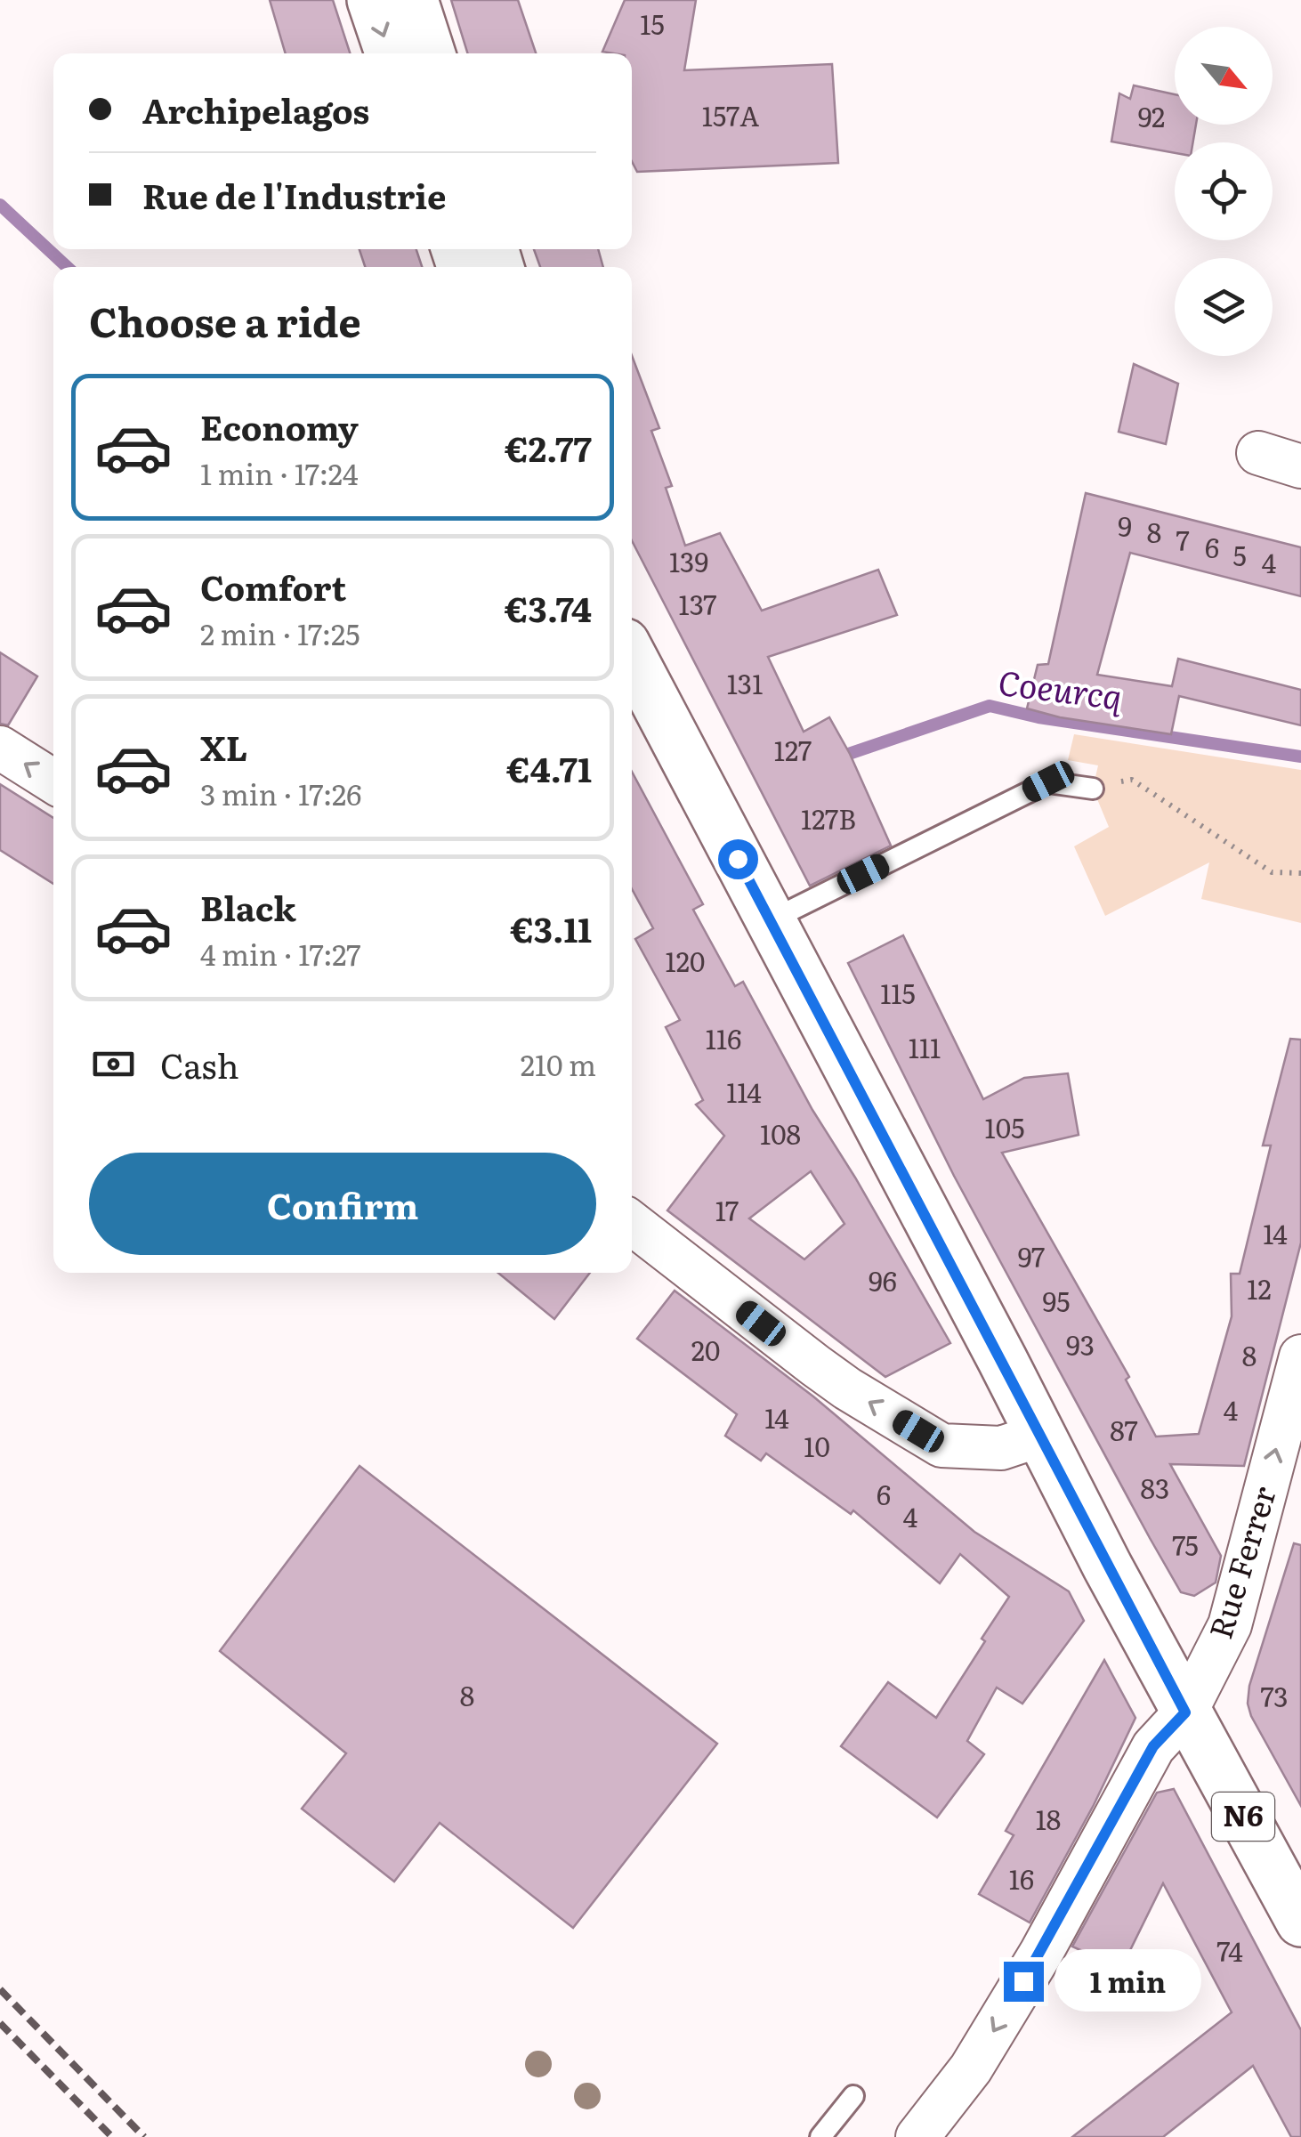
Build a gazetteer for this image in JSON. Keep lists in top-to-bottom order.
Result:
{
  "streets": {
    "main road": ["N6"],
    "street": ["Rue Ferrer"]
  },
  "crossings": [
    ["Rue Ferrer", "N6"]
  ],
  "water": ["Coeurcq"],
  "house_numbers": [
    "15",
    "157A",
    "92",
    "9",
    "8",
    "7",
    "6",
    "5",
    "139",
    "4",
    "137",
    "131",
    "127",
    "127B",
    "120",
    "115",
    "116",
    "111",
    "114",
    "105",
    "108",
    "17",
    "14",
    "97",
    "96",
    "12",
    "95",
    "93",
    "20",
    "8",
    "4",
    "14",
    "87",
    "10",
    "83",
    "6",
    "4",
    "75",
    "8",
    "73",
    "18",
    "16",
    "74"
  ],
  "north": "bottom right",
  "page": {
    "banner": ["Archipelagos", "Rue de l'Industrie"],
    "heading": "Choose a ride",
    "list": [
      {
        "name": "Economy",
        "note": "1 min · 17:24",
        "value": "€2.77"
      },
      {
        "name": "Comfort",
        "note": "2 min · 17:25",
        "value": "€3.74"
      },
      {
        "name": "XL",
        "note": "3 min · 17:26",
        "value": "€4.71"
      },
      {
        "name": "Black",
        "note": "4 min · 17:27",
        "value": "€3.11"
      }
    ],
    "pay": ["Cash", "210 m"],
    "buttons": "Confirm",
    "bubble": "1 min"
  }
}
